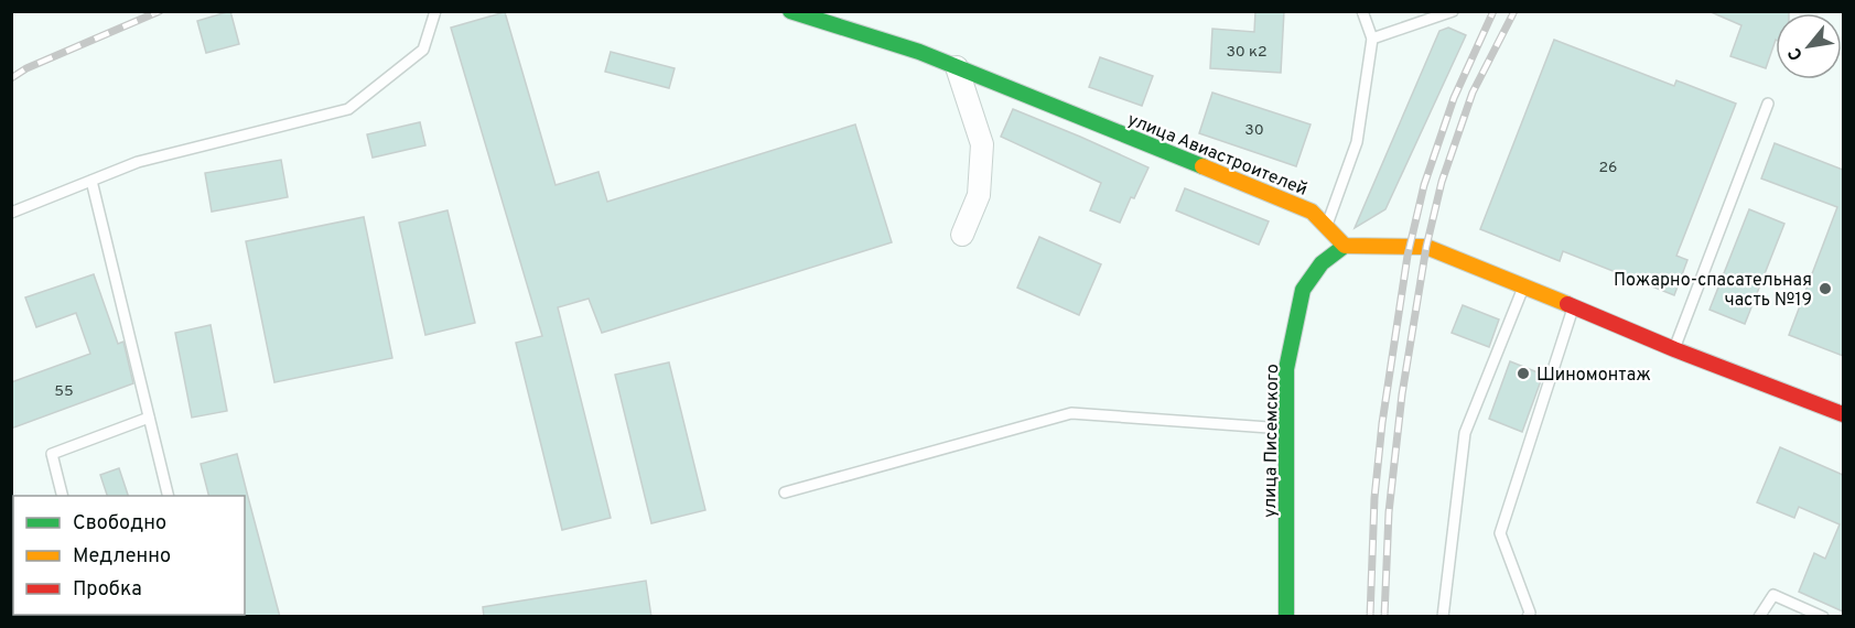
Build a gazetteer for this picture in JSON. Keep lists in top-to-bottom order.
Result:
{
  "streets": {
    "street": ["улица Авиастроителей", "улица Писемского"]
  },
  "crossings": [
    ["улица Авиастроителей", "улица Писемского"]
  ],
  "places": ["Пожарно-спасательная часть №19", "Шиномонтаж"],
  "house_numbers": [
    "30 к2",
    "30",
    "26",
    "55"
  ],
  "legend": ["Свободно", "Медленно", "Пробка"],
  "north": "bottom left"
}
